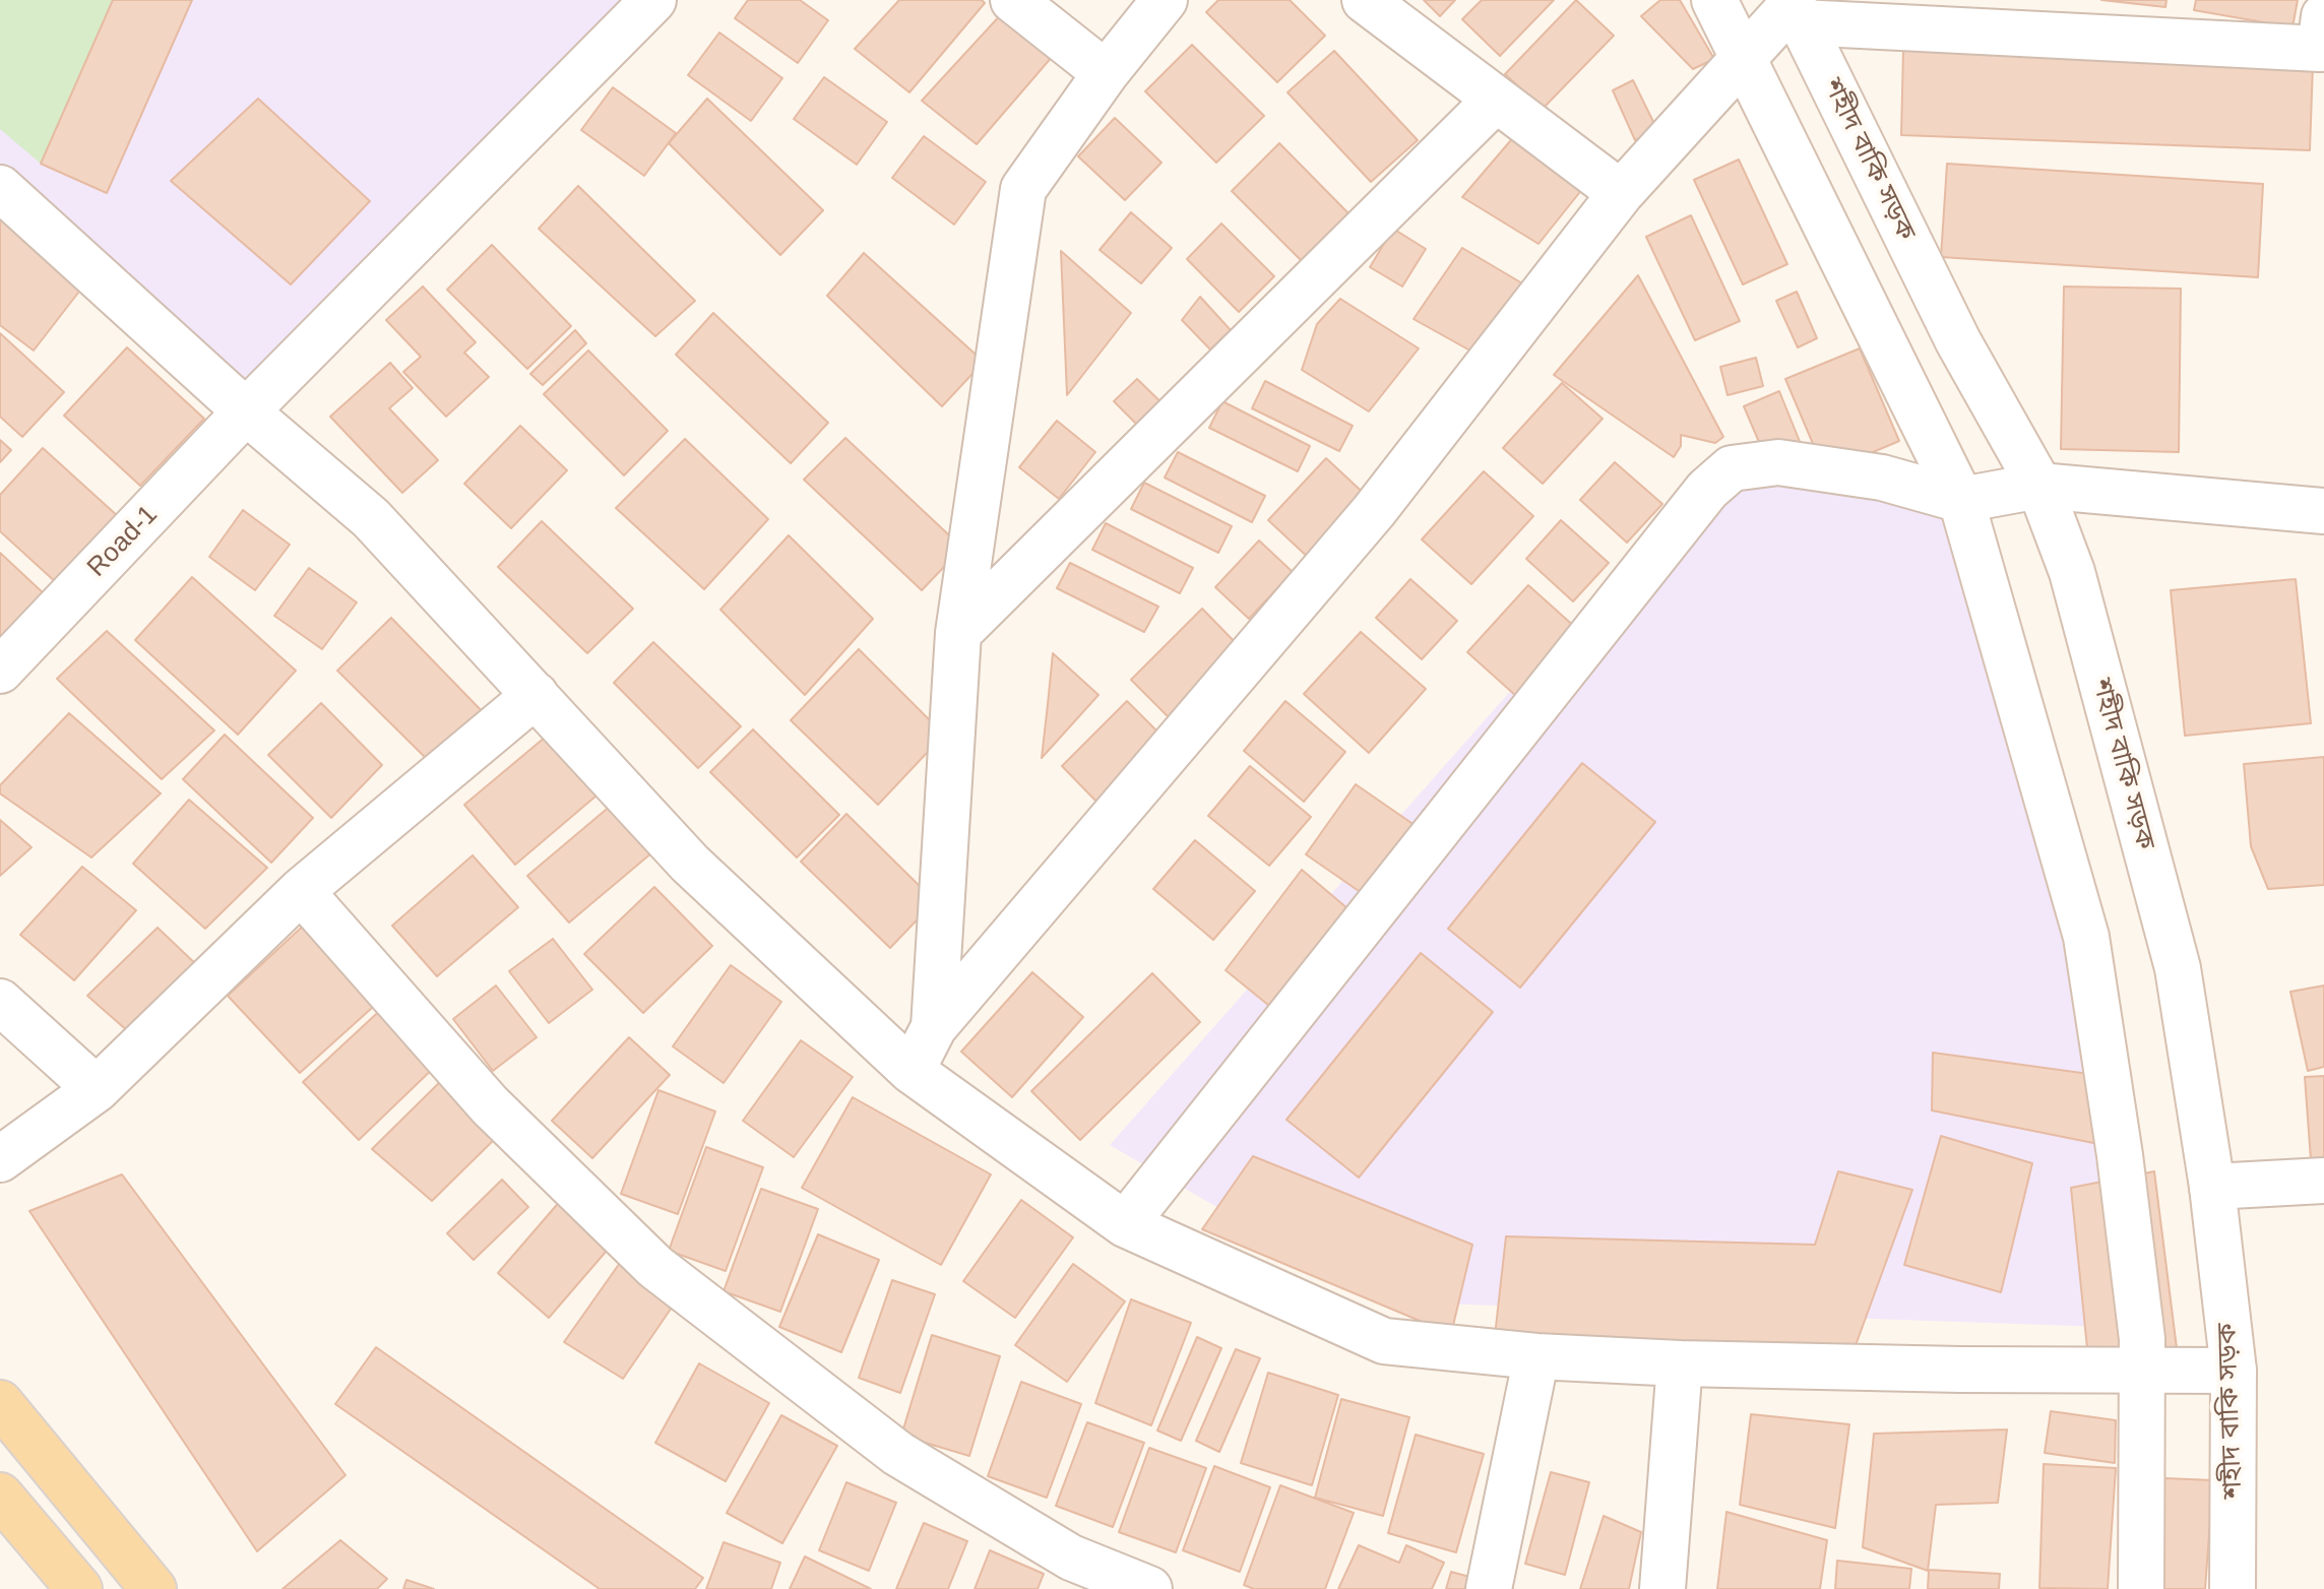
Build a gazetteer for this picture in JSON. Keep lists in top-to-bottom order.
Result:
{
  "streets": {
    "street": ["শহীদ বাকি সড়ক", "Road-1"]
  }
}
